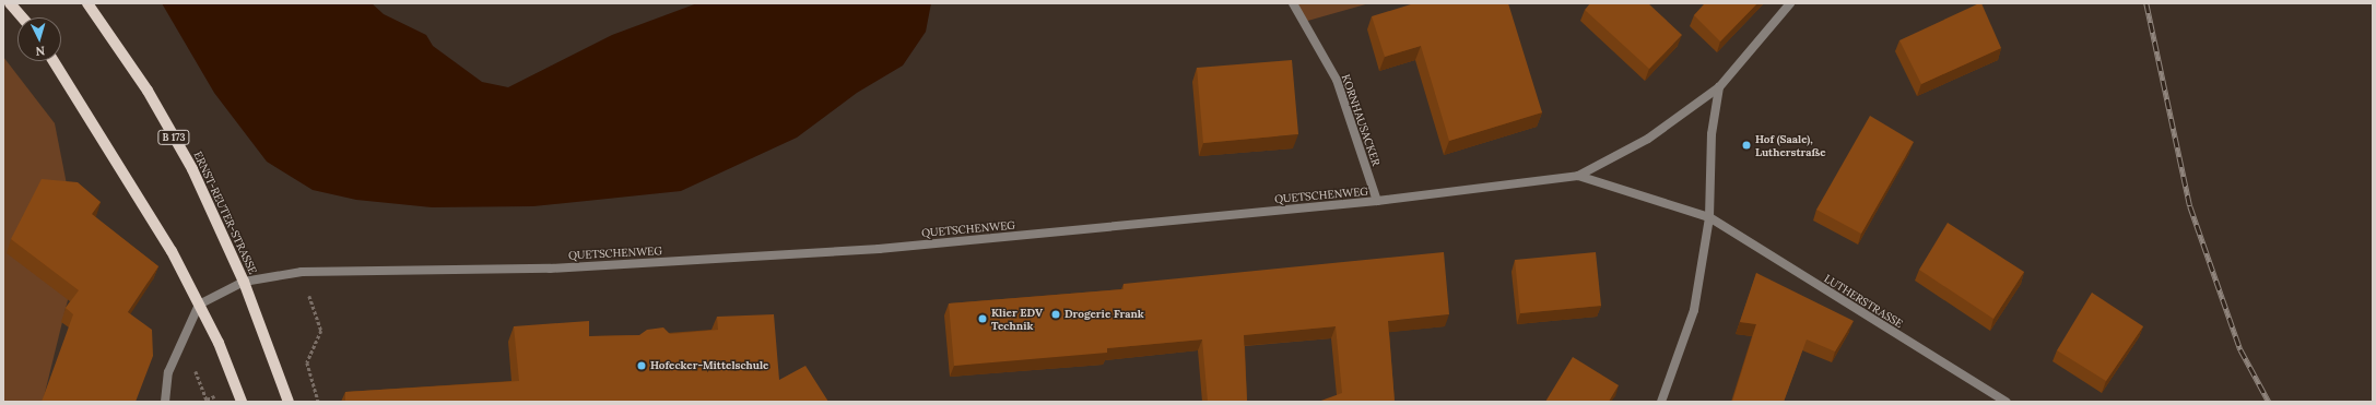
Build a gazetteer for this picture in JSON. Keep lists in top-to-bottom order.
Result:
{
  "streets": {
    "main road": ["B 173", "ERNST-REUTER-STRASSE"],
    "street": ["KORNHAUSACKER", "QUETSCHENWEG", "LUTHERSTRASSE"]
  },
  "crossings": [
    ["KORNHAUSACKER", "QUETSCHENWEG"],
    ["QUETSCHENWEG", "ERNST-REUTER-STRASSE"],
    ["QUETSCHENWEG", "LUTHERSTRASSE"]
  ],
  "places": [
    "Hof (Saale), Lutherstraße",
    "Drogerie Frank",
    "Klier EDV Technik",
    "Hofecker-Mittelschule"
  ],
  "north": "bottom"
}
